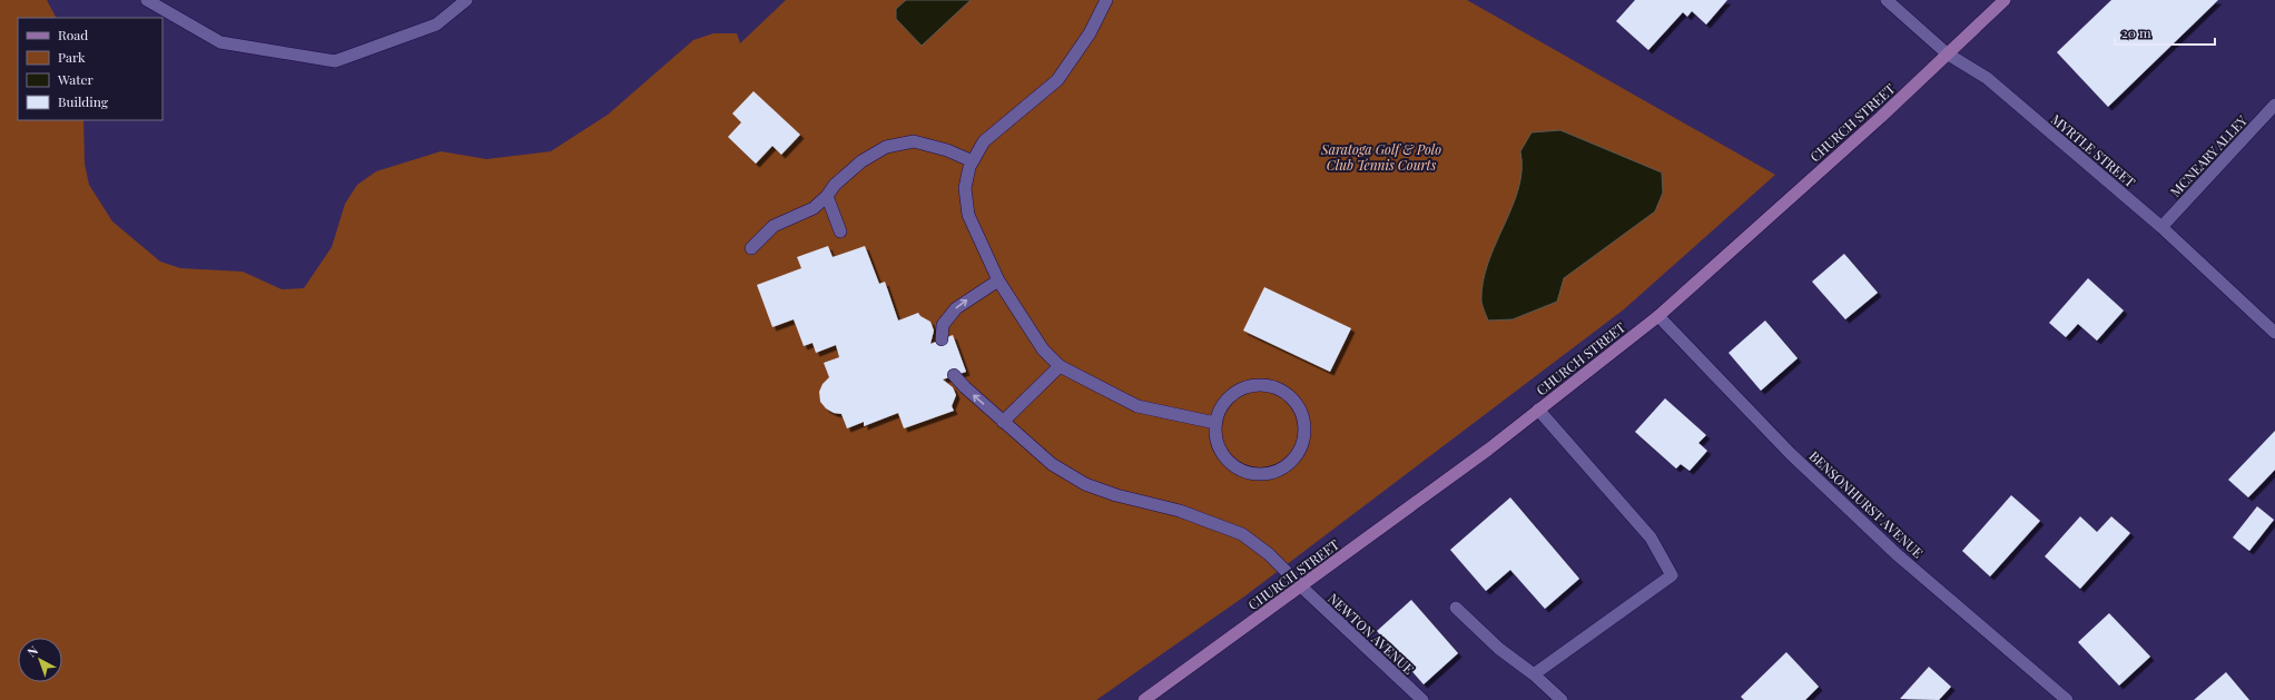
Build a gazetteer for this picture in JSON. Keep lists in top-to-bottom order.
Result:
{
  "streets": {
    "main road": ["CHURCH STREET"],
    "street": [
      "MYRTLE STREET",
      "MCNEARY ALLEY",
      "BENSONHURST AVENUE",
      "NEWTON AVENUE"
    ]
  },
  "crossings": [
    ["CHURCH STREET", "MYRTLE STREET"],
    ["CHURCH STREET", "BENSONHURST AVENUE"],
    ["CHURCH STREET", "NEWTON AVENUE"],
    ["MYRTLE STREET", "MCNEARY ALLEY"]
  ],
  "parks": ["Saratoga Golf & Polo Club Tennis Courts"],
  "legend": [
    "Road",
    "Park",
    "Water",
    "Building"
  ],
  "scale_bar": "20 m",
  "north": "top left"
}
